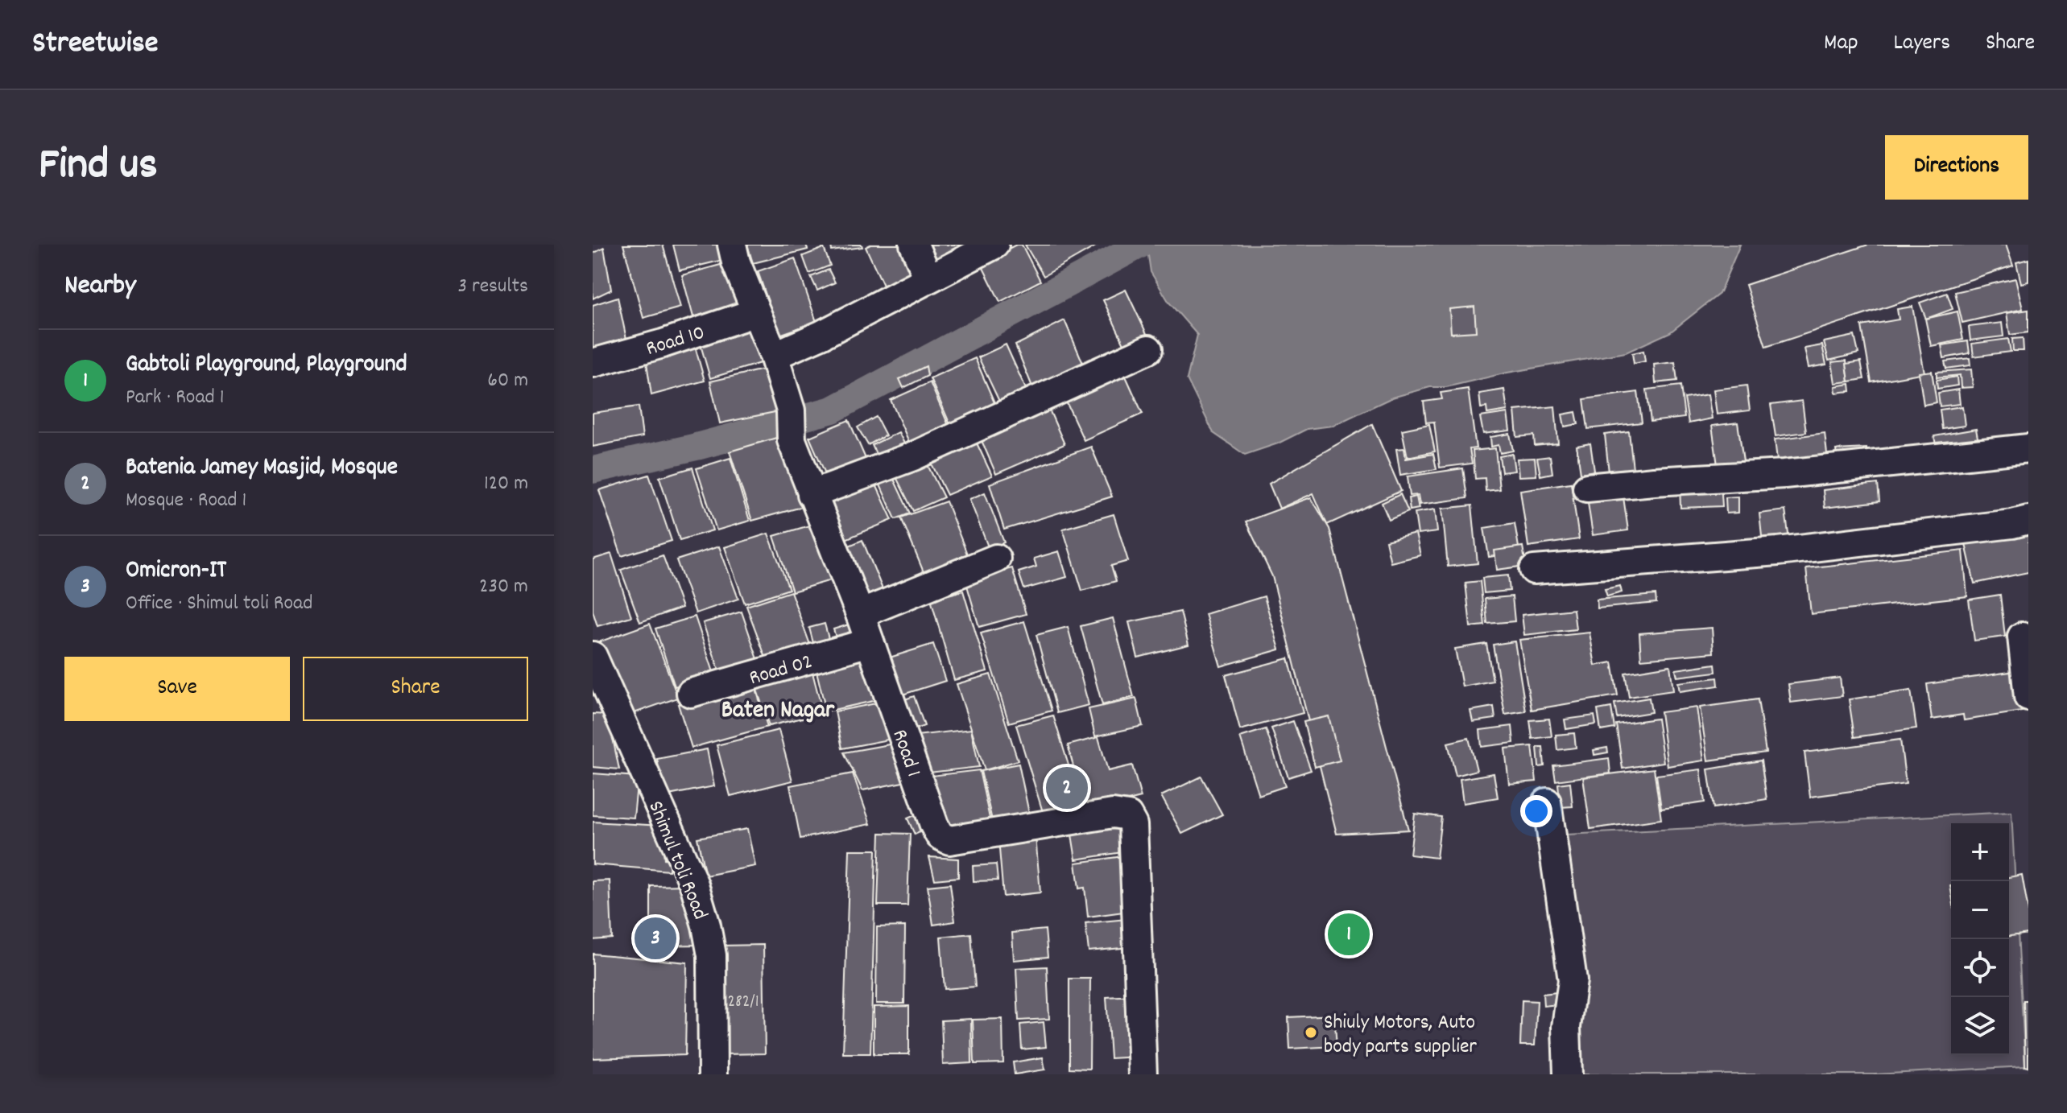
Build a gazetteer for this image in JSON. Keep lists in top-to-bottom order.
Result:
{
  "streets": {
    "street": [
      "Road 10",
      "Road 02",
      "Road 1",
      "Shimul toli Road"
    ]
  },
  "crossings": [
    ["Road 10", "Road 1"],
    ["Road 02", "Road 1"]
  ],
  "districts": ["Baten Nagar"],
  "places": ["Shiuly Motors, Auto body parts supplier"],
  "house_numbers": ["282/1"],
  "page": {
    "header": "Streetwise",
    "nav": ["Map", "Layers", "Share"],
    "title": "Find us",
    "buttons": [
      "Directions",
      ["Save", "Share"]
    ],
    "heading": ["Nearby", "3 results"],
    "list": [
      {
        "mark": "1",
        "name": "Gabtoli Playground, Playground",
        "note": "Park · Road 1",
        "value": "60 m"
      },
      {
        "mark": "2",
        "name": "Batenia Jamey Masjid, Mosque",
        "note": "Mosque · Road 1",
        "value": "120 m"
      },
      {
        "mark": "3",
        "name": "Omicron-IT",
        "note": "Office · Shimul toli Road",
        "value": "230 m"
      }
    ],
    "pins": ["2", "1", "3"],
    "map_buttons": ["+", "−"]
  }
}
